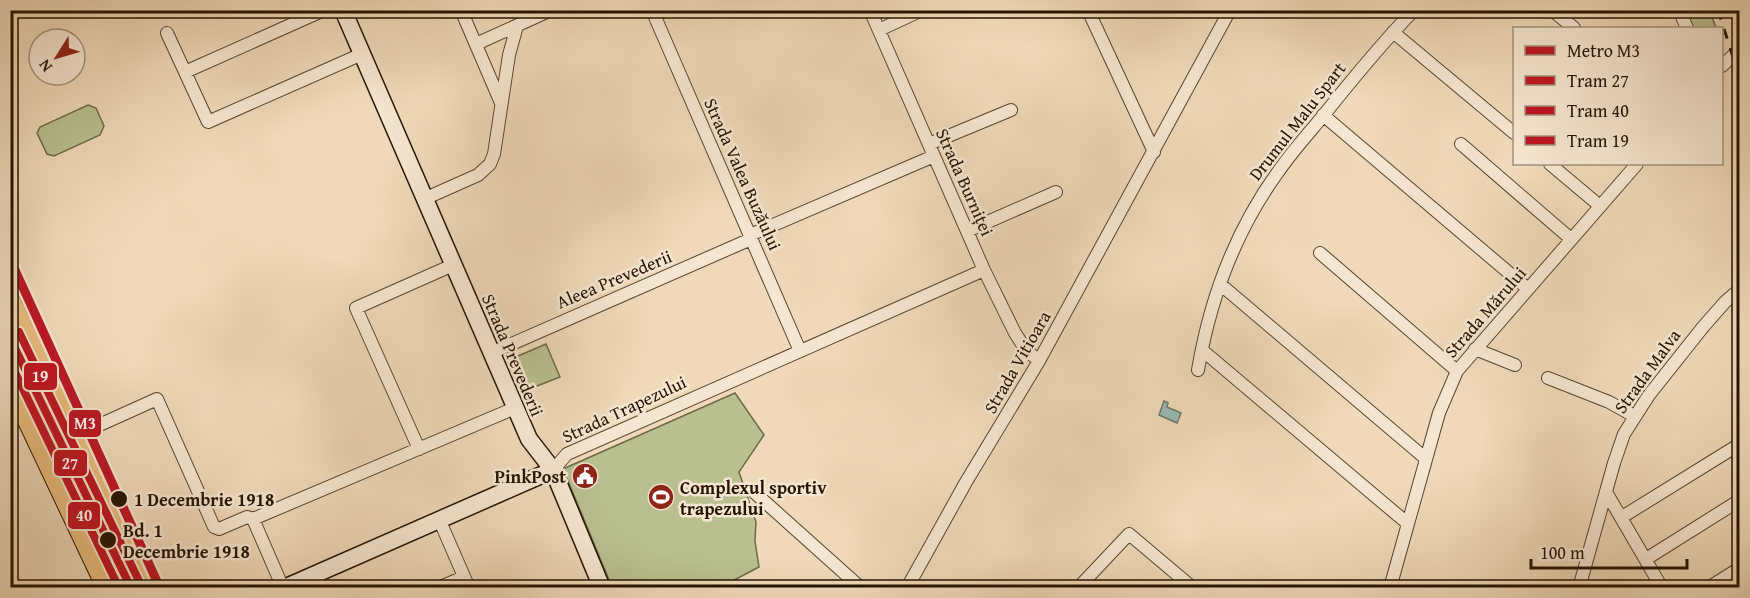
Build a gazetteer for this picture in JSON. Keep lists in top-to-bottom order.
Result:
{
  "streets": {
    "street": [
      "Drumul Malu Spart",
      "Strada Valea Buzăului",
      "Strada Burniței",
      "Aleea Prevederii",
      "Strada Mărului",
      "Strada Prevederii",
      "Strada Vitioara",
      "Strada Malva",
      "Strada Trapezului"
    ]
  },
  "crossings": [
    ["Strada Valea Buzăului", "Aleea Prevederii"],
    ["Strada Valea Buzăului", "Strada Trapezului"],
    ["Strada Burniței", "Aleea Prevederii"],
    ["Strada Burniței", "Strada Vitioara"],
    ["Strada Burniței", "Strada Trapezului"],
    ["Aleea Prevederii", "Strada Prevederii"],
    ["Strada Prevederii", "Strada Trapezului"]
  ],
  "places": {
    "public building": ["PinkPost"],
    "sports": ["Complexul sportiv trapezului"],
    "other": ["1 Decembrie 1918", "Bd. 1 Decembrie 1918"]
  },
  "lines": [
    "metro line M3",
    "tram line 19",
    "tram line 27",
    "tram line 40"
  ],
  "legend": [
    "Metro M3",
    "Tram 27",
    "Tram 40",
    "Tram 19"
  ],
  "scale_bar": "100 m",
  "north": "bottom left"
}
